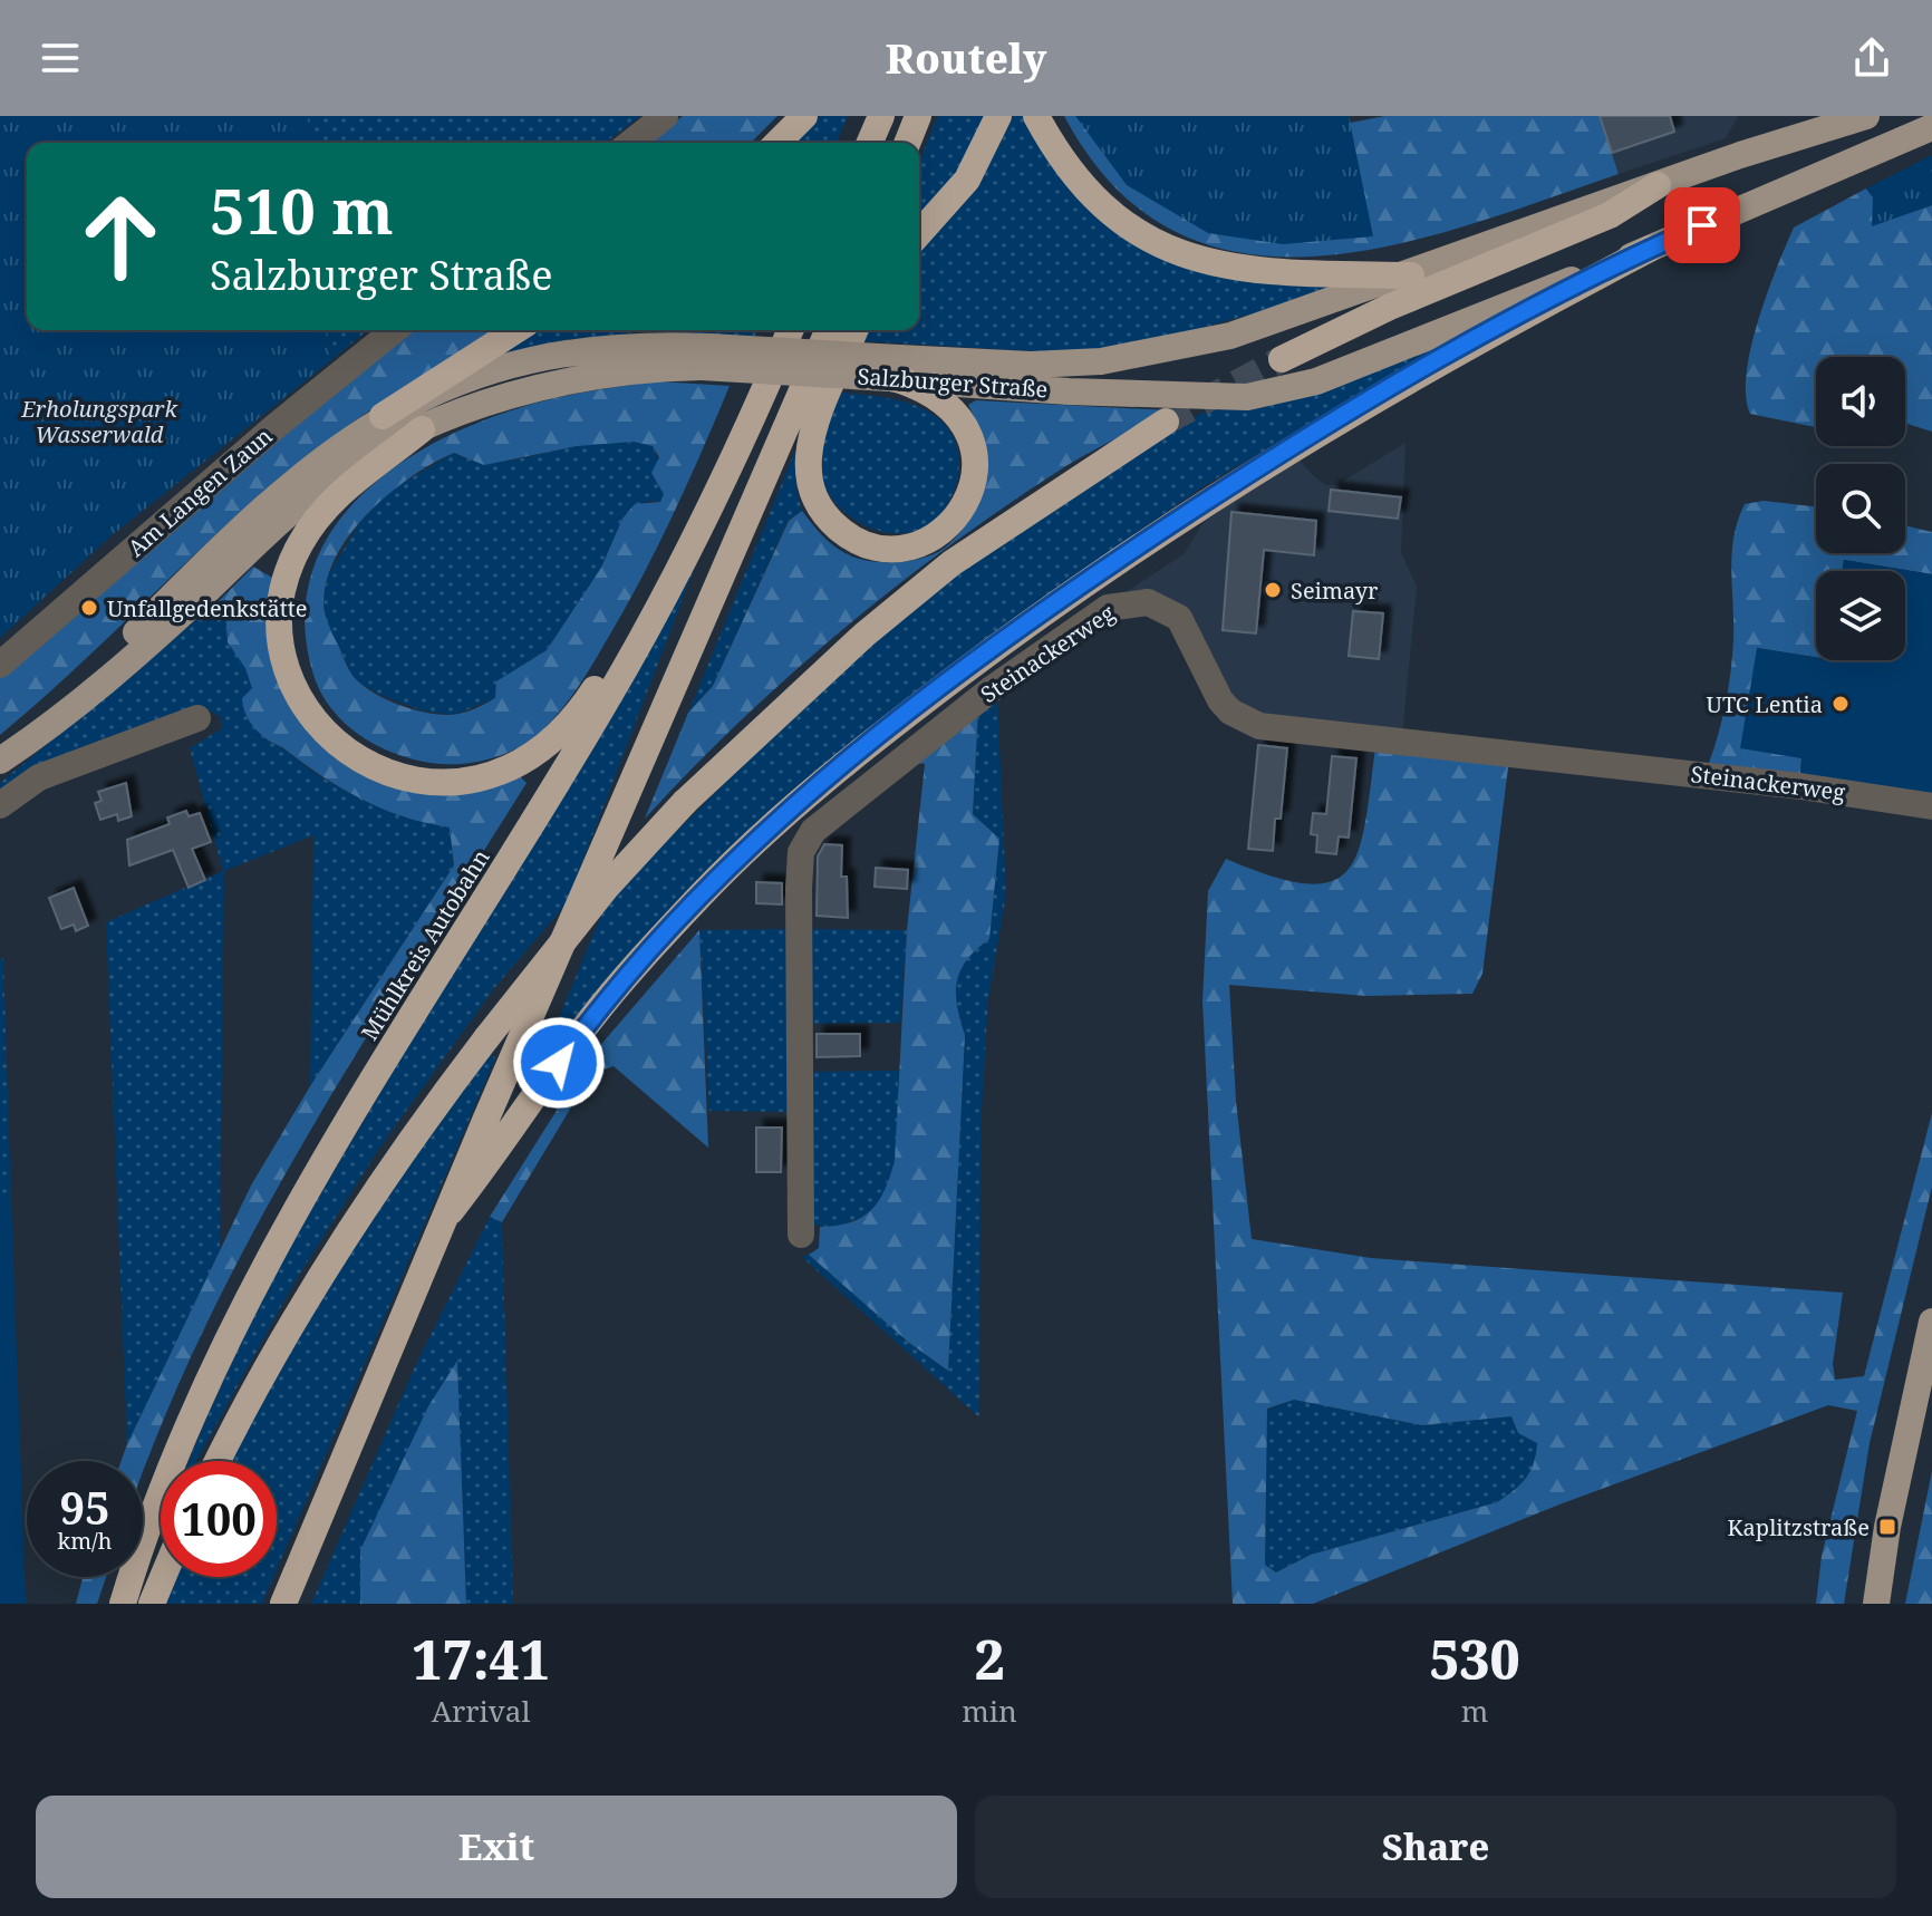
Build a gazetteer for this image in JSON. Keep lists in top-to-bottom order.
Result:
{
  "streets": {
    "highway": ["Mühlkreis Autobahn"],
    "main road": ["Salzburger Straße"],
    "street": ["Am Langen Zaun", "Steinackerweg"]
  },
  "parks": ["Erholungspark Wasserwald"],
  "places": {
    "other": ["Seimayr", "Unfallgedenkstätte", "UTC Lentia"],
    "transit": ["Kaplitzstraße"]
  },
  "page": {
    "header": "Routely",
    "turn": ["510 m", "Salzburger Straße"],
    "speed": "95 km/h",
    "limit": "100",
    "eta": [
      "17:41",
      "Arrival",
      "2",
      "min",
      "530",
      "m"
    ],
    "buttons": ["Exit", "Share"]
  }
}
